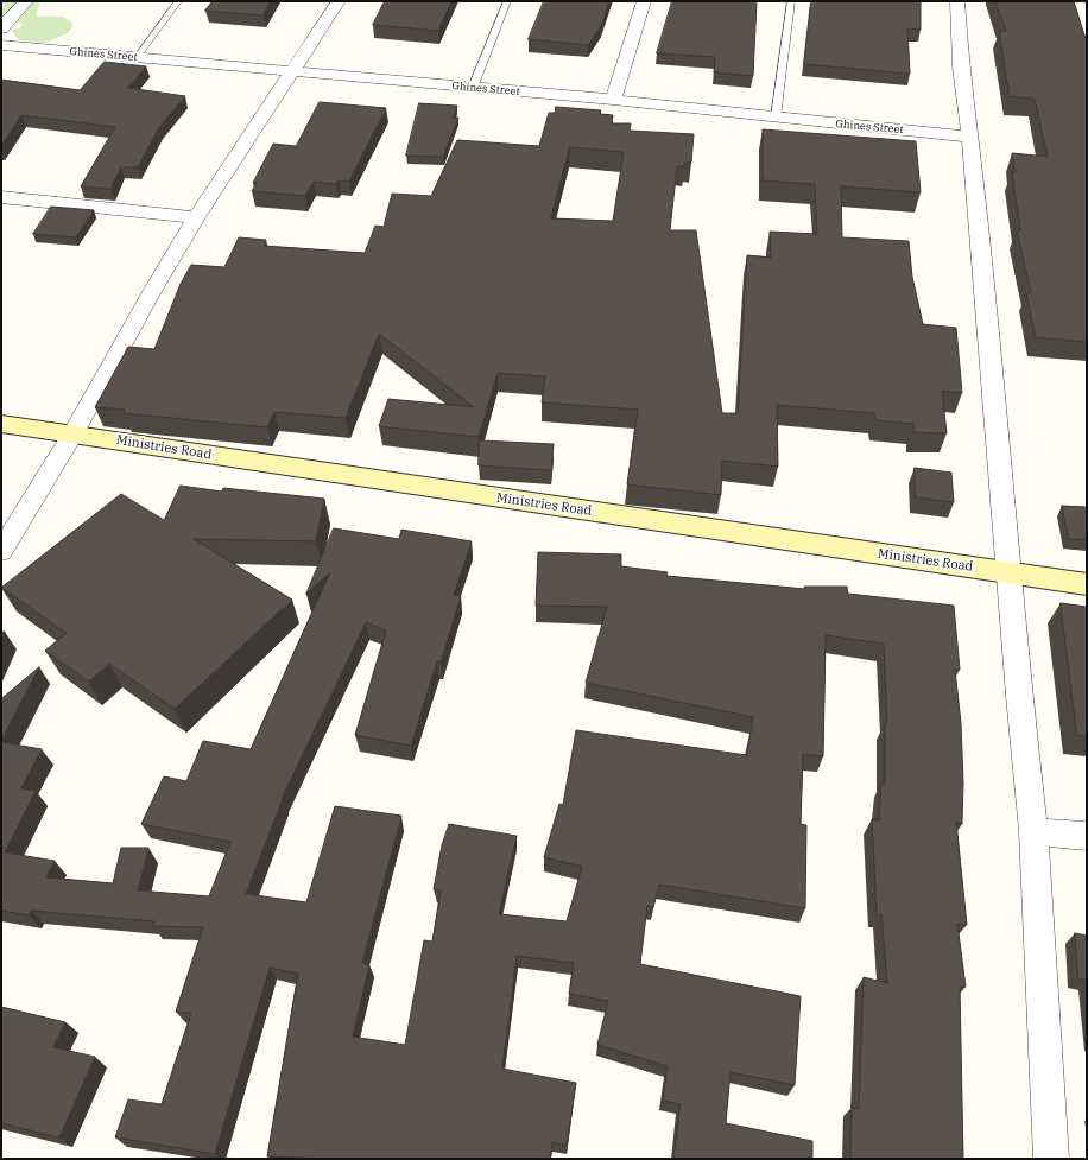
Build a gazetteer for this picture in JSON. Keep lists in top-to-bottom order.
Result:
{
  "streets": {
    "street": ["Ghines Street", "Ministries Road"]
  }
}
